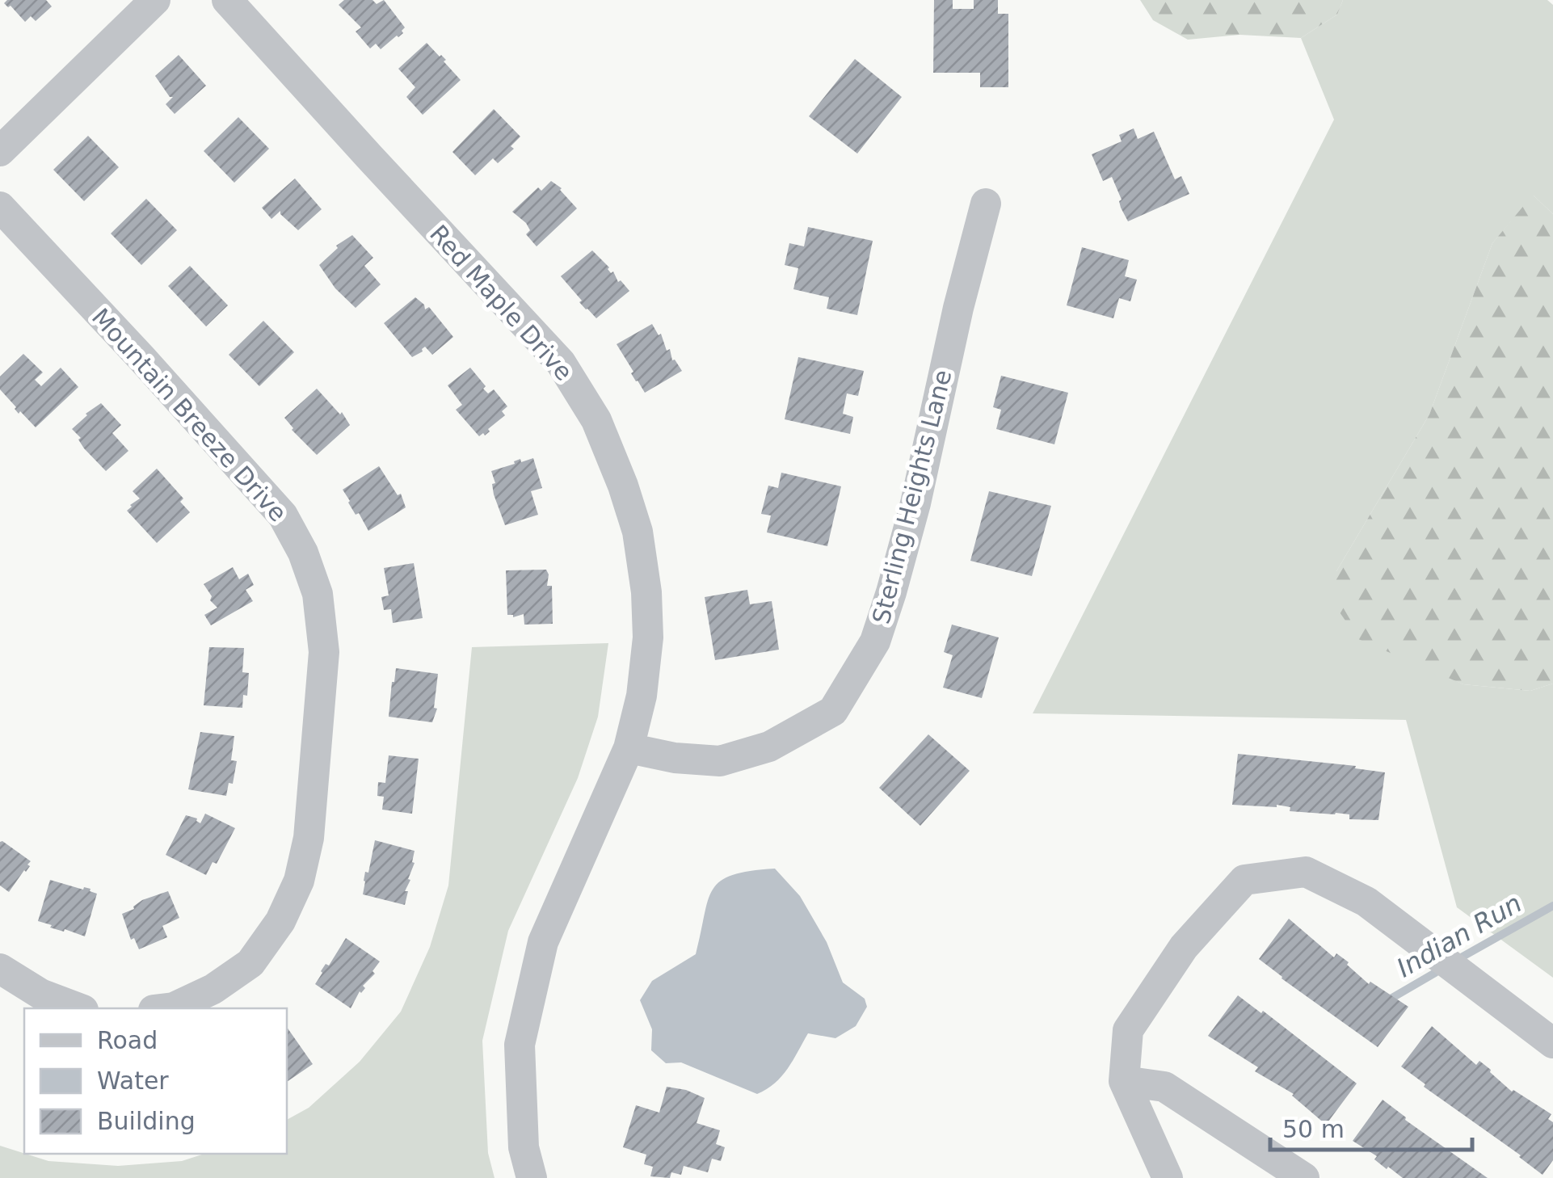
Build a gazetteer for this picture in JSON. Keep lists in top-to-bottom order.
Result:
{
  "streets": {
    "street": ["Red Maple Drive", "Mountain Breeze Drive", "Sterling Heights Lane"]
  },
  "crossings": [
    ["Red Maple Drive", "Sterling Heights Lane"]
  ],
  "water": ["Indian Run"],
  "legend": ["Road", "Water", "Building"],
  "scale_bar": "50 m"
}
